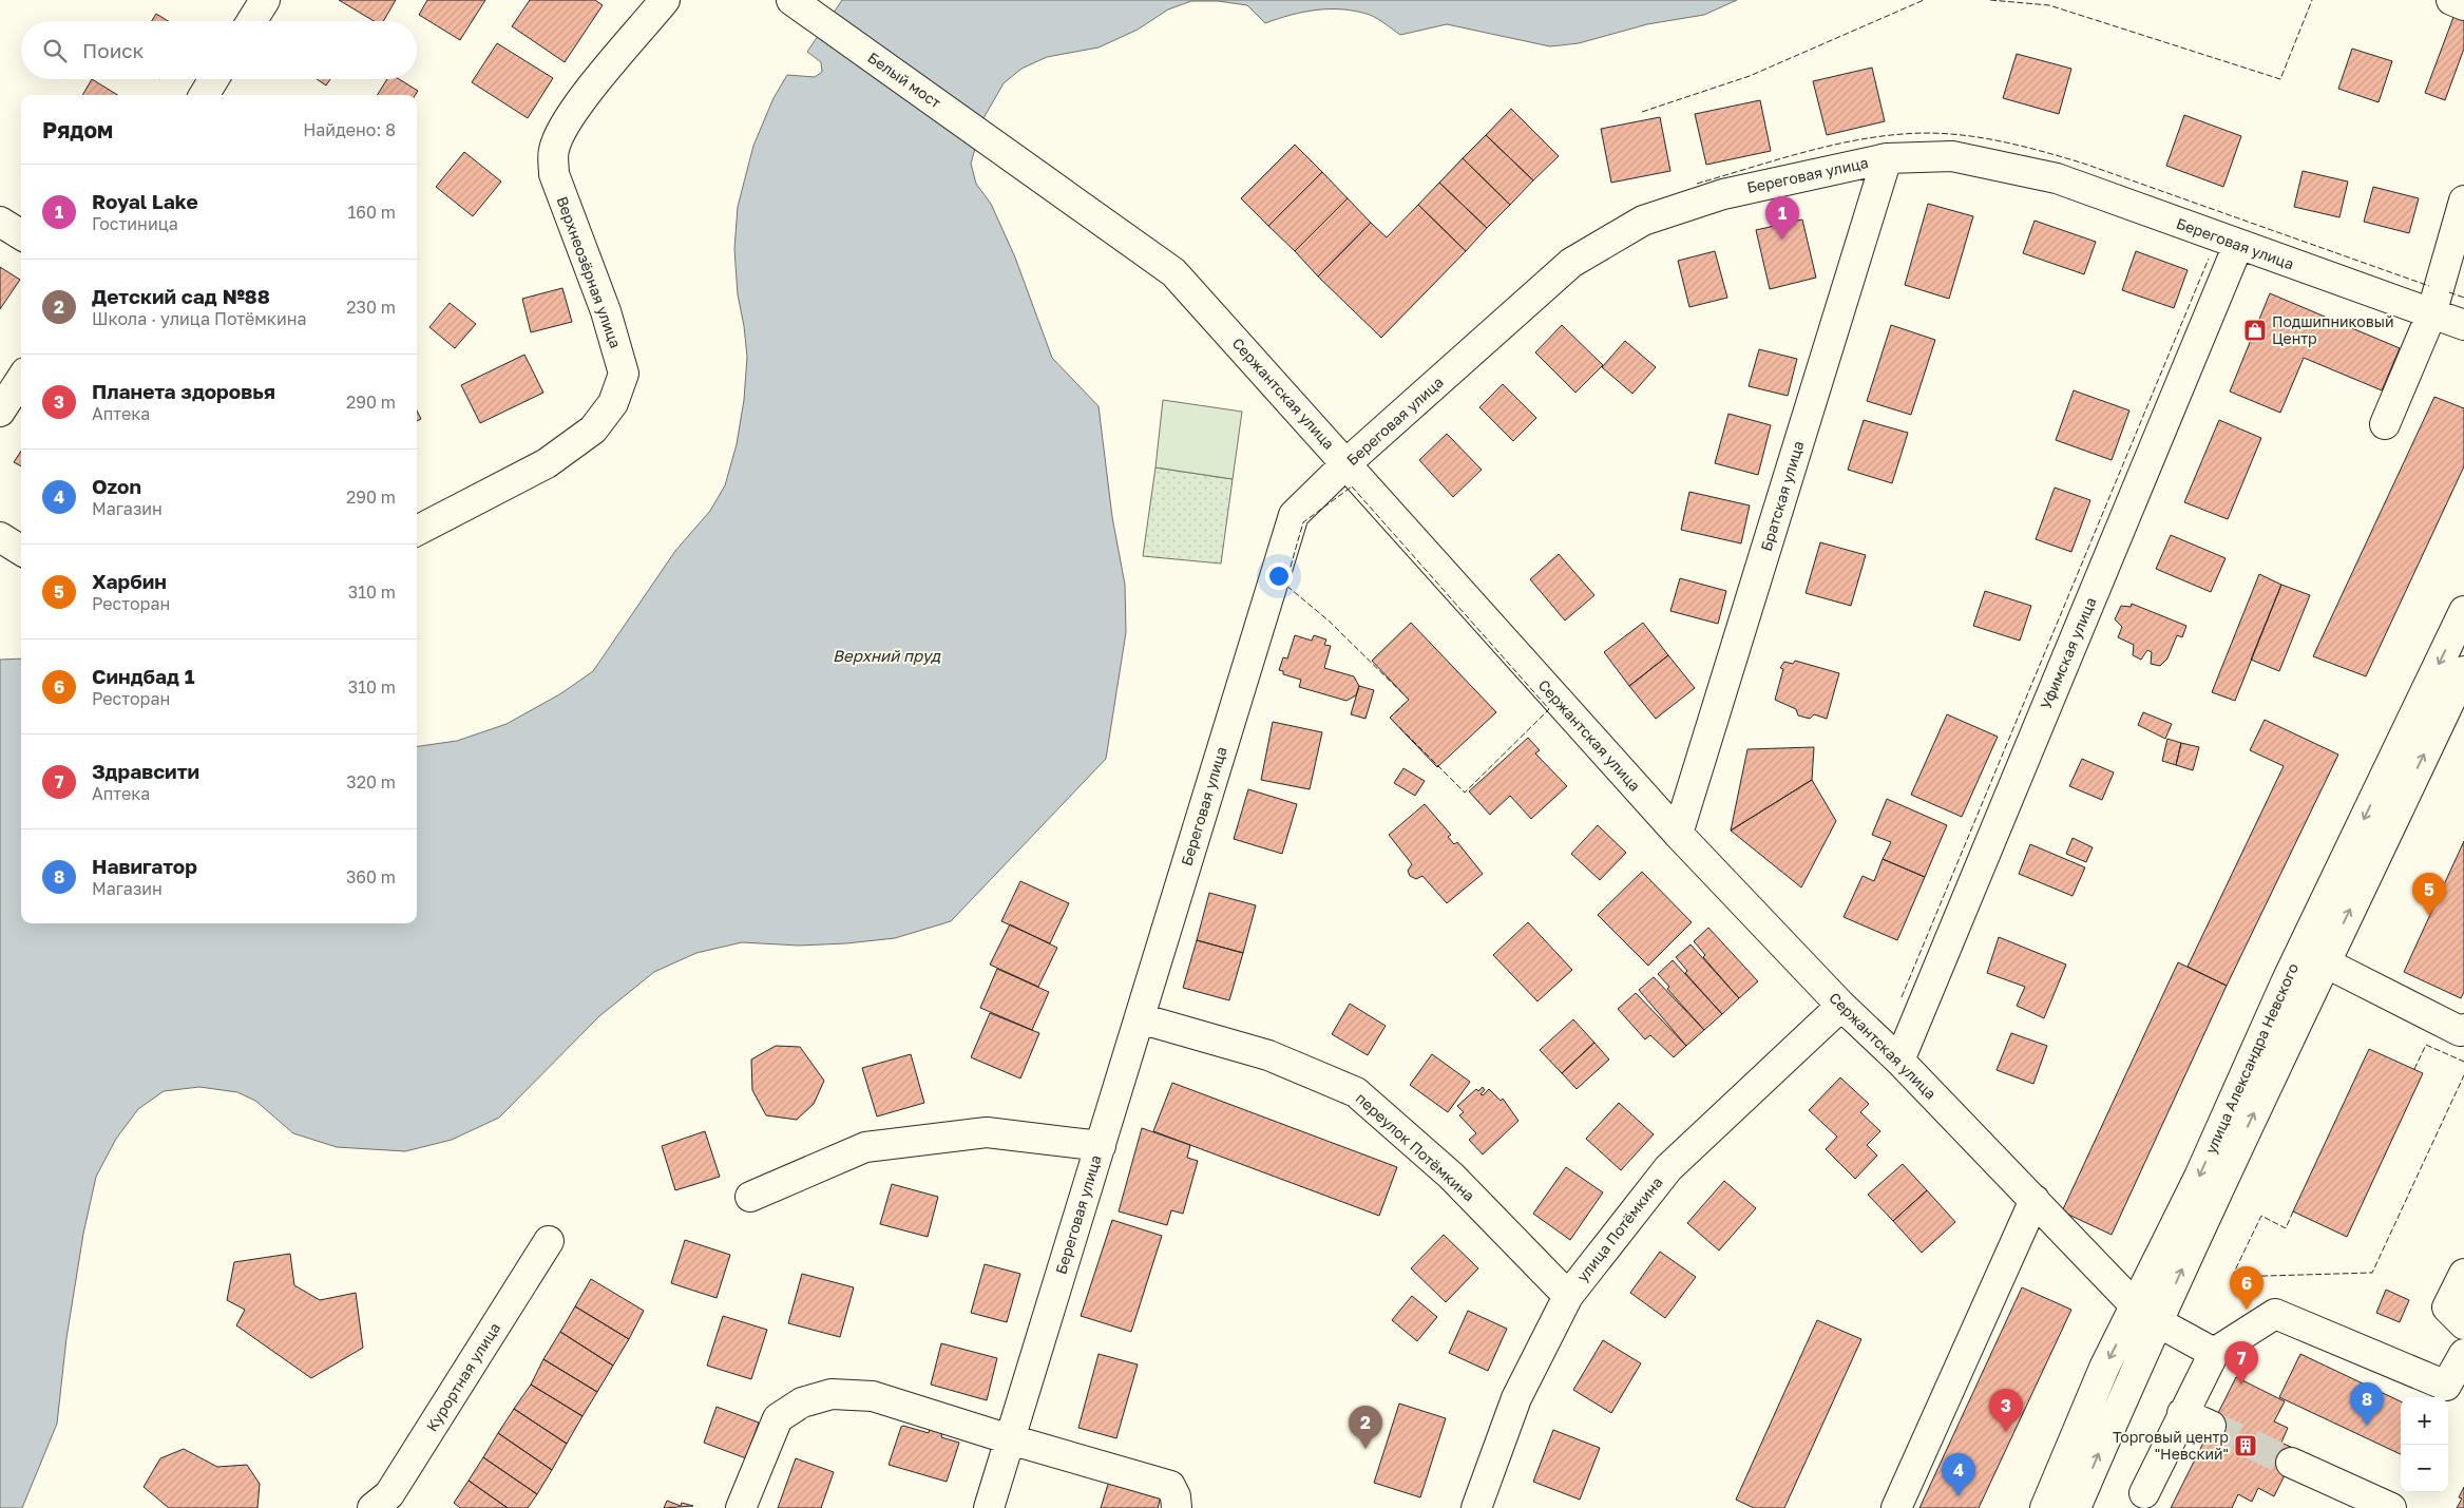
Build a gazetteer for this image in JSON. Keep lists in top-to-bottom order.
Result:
{
  "streets": {
    "street": [
      "Белый мост",
      "Береговая улица",
      "Верхнеозёрная улица",
      "Сержантская улица",
      "Братская улица",
      "Уфимская улица",
      "улица Александра Невского",
      "переулок Потёмкина",
      "улица Потёмкина",
      "Курортная улица"
    ]
  },
  "crossings": [
    ["Белый мост", "Сержантская улица"],
    ["Береговая улица", "Сержантская улица"],
    ["Береговая улица", "Братская улица"],
    ["Береговая улица", "Уфимская улица"],
    ["Береговая улица", "переулок Потёмкина"],
    ["Сержантская улица", "Братская улица"],
    ["Сержантская улица", "Уфимская улица"],
    ["Сержантская улица", "улица Александра Невского"],
    ["Сержантская улица", "улица Потёмкина"],
    ["переулок Потёмкина", "улица Потёмкина"]
  ],
  "water": ["Верхний пруд"],
  "places": {
    "shop": ["Подшипниковый Центр"],
    "building": ["Торговый центр \"Невский\""]
  },
  "page": {
    "search": "Поиск",
    "heading": ["Рядом", "Найдено: 8"],
    "list": [
      {
        "mark": "1",
        "name": "Royal Lake",
        "note": "Гостиница",
        "value": "160 m"
      },
      {
        "mark": "2",
        "name": "Детский сад №88",
        "note": "Школа · улица Потёмкина",
        "value": "230 m"
      },
      {
        "mark": "3",
        "name": "Планета здоровья",
        "note": "Аптека",
        "value": "290 m"
      },
      {
        "mark": "4",
        "name": "Ozon",
        "note": "Магазин",
        "value": "290 m"
      },
      {
        "mark": "5",
        "name": "Харбин",
        "note": "Ресторан",
        "value": "310 m"
      },
      {
        "mark": "6",
        "name": "Синдбад 1",
        "note": "Ресторан",
        "value": "310 m"
      },
      {
        "mark": "7",
        "name": "Здравсити",
        "note": "Аптека",
        "value": "320 m"
      },
      {
        "mark": "8",
        "name": "Навигатор",
        "note": "Магазин",
        "value": "360 m"
      }
    ],
    "pins": [
      "1",
      "5",
      "6",
      "7",
      "8",
      "3",
      "2",
      "4"
    ],
    "map_buttons": ["+", "−"]
  }
}
